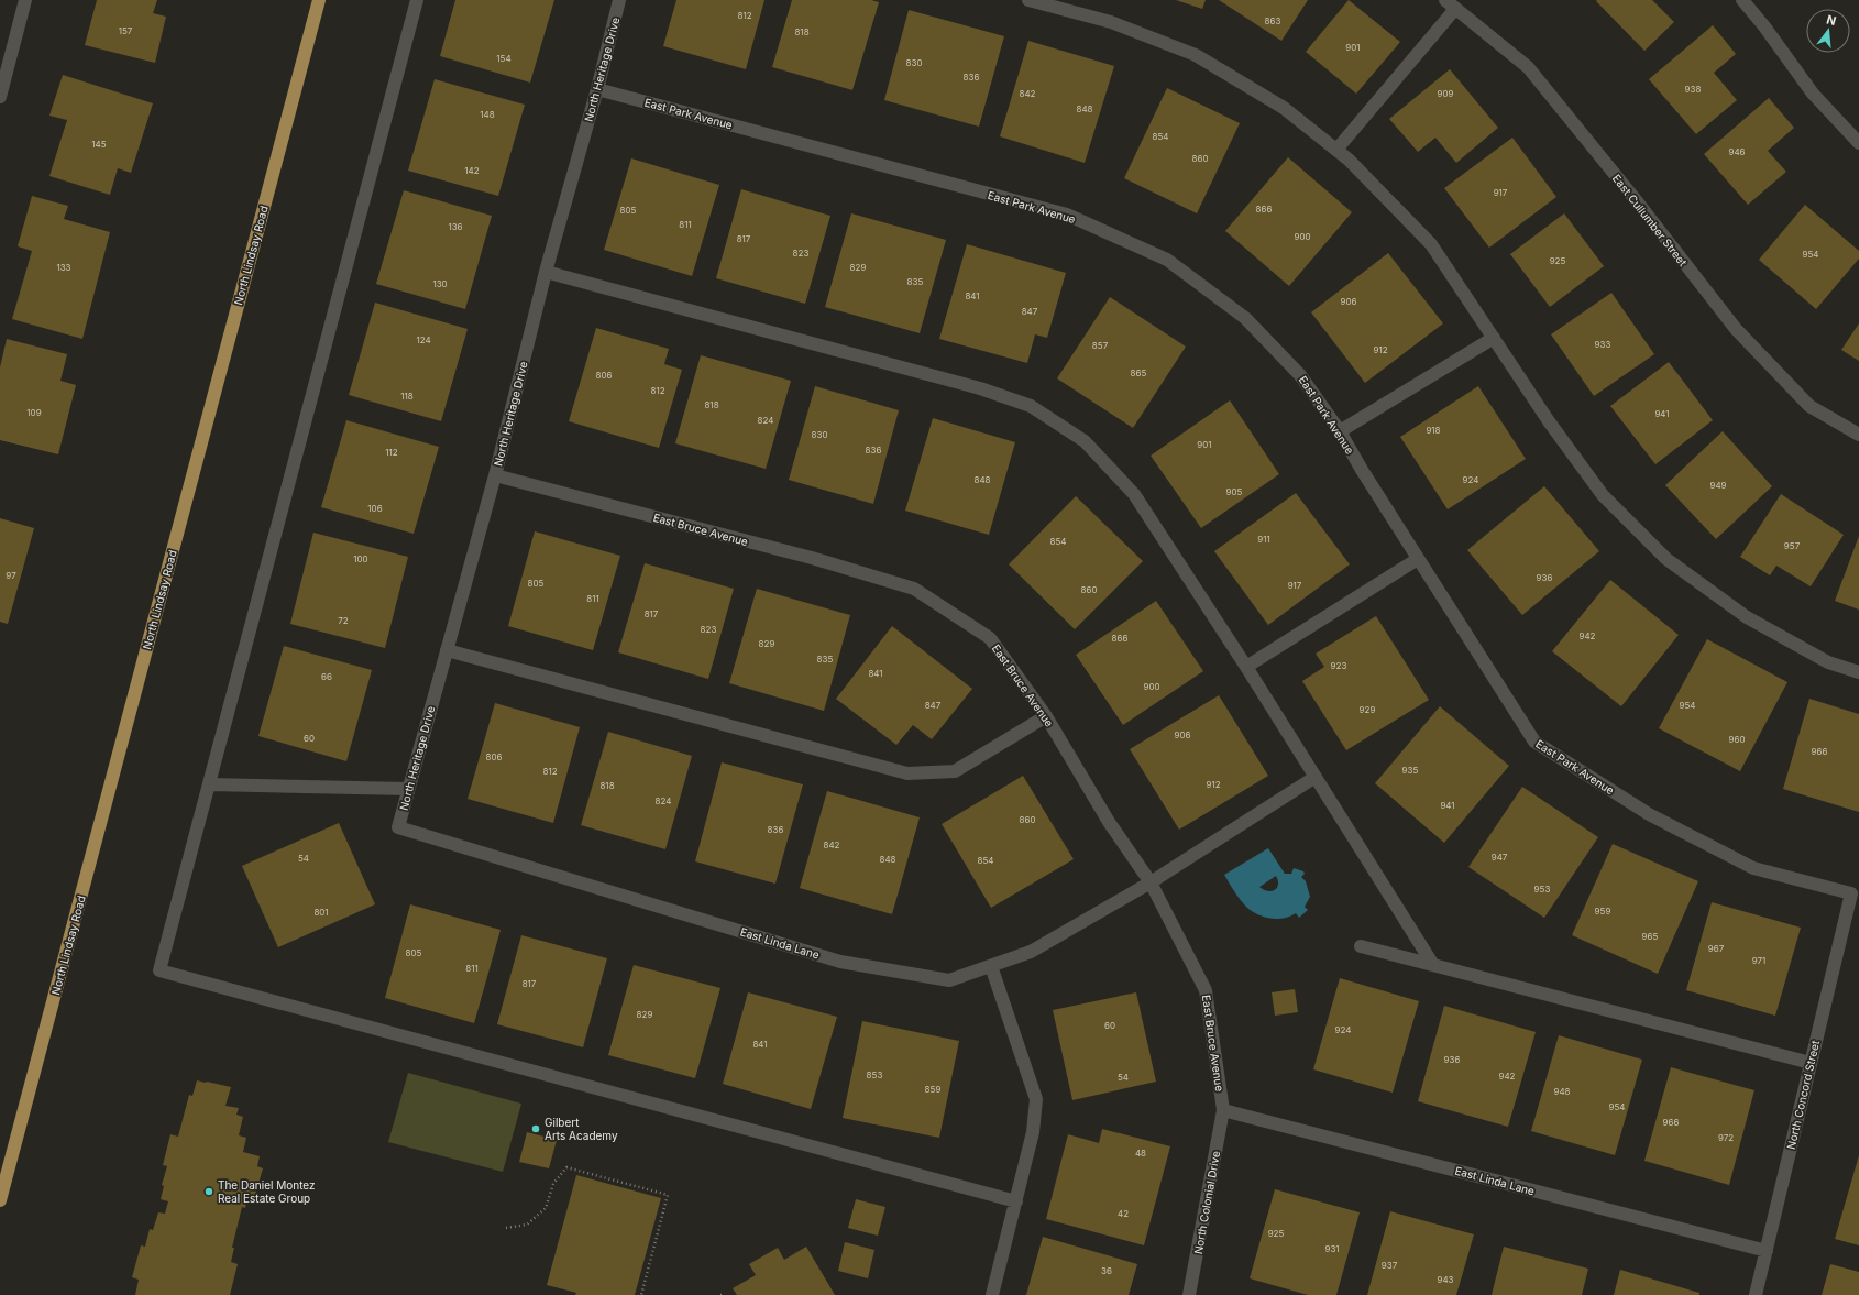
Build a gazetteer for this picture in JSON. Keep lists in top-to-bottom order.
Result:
{
  "streets": {
    "main road": ["North Lindsay Road"],
    "street": [
      "North Heritage Drive",
      "East Park Avenue",
      "East Cullumber Street",
      "East Bruce Avenue",
      "East Linda Lane",
      "North Concord Street",
      "North Colonial Drive"
    ]
  },
  "crossings": [
    ["North Heritage Drive", "East Park Avenue"],
    ["North Heritage Drive", "East Bruce Avenue"],
    ["North Heritage Drive", "East Linda Lane"],
    ["East Park Avenue", "North Concord Street"],
    ["East Bruce Avenue", "East Linda Lane"],
    ["East Bruce Avenue", "North Colonial Drive"],
    ["East Linda Lane", "North Concord Street"],
    ["East Linda Lane", "North Colonial Drive"]
  ],
  "places": ["Gilbert Arts Academy", "The Daniel Montez Real Estate Group"],
  "house_numbers": [
    "812",
    "863",
    "157",
    "818",
    "901",
    "154",
    "830",
    "836",
    "938",
    "842",
    "909",
    "848",
    "148",
    "854",
    "145",
    "946",
    "860",
    "142",
    "917",
    "866",
    "805",
    "811",
    "136",
    "900",
    "817",
    "823",
    "954",
    "925",
    "133",
    "829",
    "835",
    "130",
    "841",
    "906",
    "847",
    "124",
    "933",
    "857",
    "912",
    "865",
    "806",
    "812",
    "118",
    "818",
    "109",
    "941",
    "824",
    "918",
    "830",
    "901",
    "836",
    "112",
    "848",
    "924",
    "949",
    "905",
    "106",
    "911",
    "854",
    "957",
    "100",
    "97",
    "936",
    "805",
    "917",
    "860",
    "811",
    "817",
    "72",
    "823",
    "942",
    "866",
    "829",
    "835",
    "923",
    "841",
    "66",
    "900",
    "847",
    "954",
    "929",
    "906",
    "60",
    "960",
    "966",
    "806",
    "935",
    "812",
    "912",
    "818",
    "824",
    "941",
    "860",
    "836",
    "842",
    "947",
    "54",
    "848",
    "854",
    "953",
    "959",
    "801",
    "965",
    "967",
    "805",
    "971",
    "811",
    "817",
    "829",
    "60",
    "924",
    "841",
    "936",
    "853",
    "942",
    "54",
    "859",
    "948",
    "954",
    "966",
    "972",
    "48",
    "42",
    "925",
    "931",
    "937",
    "36",
    "943"
  ],
  "north": "top"
}
